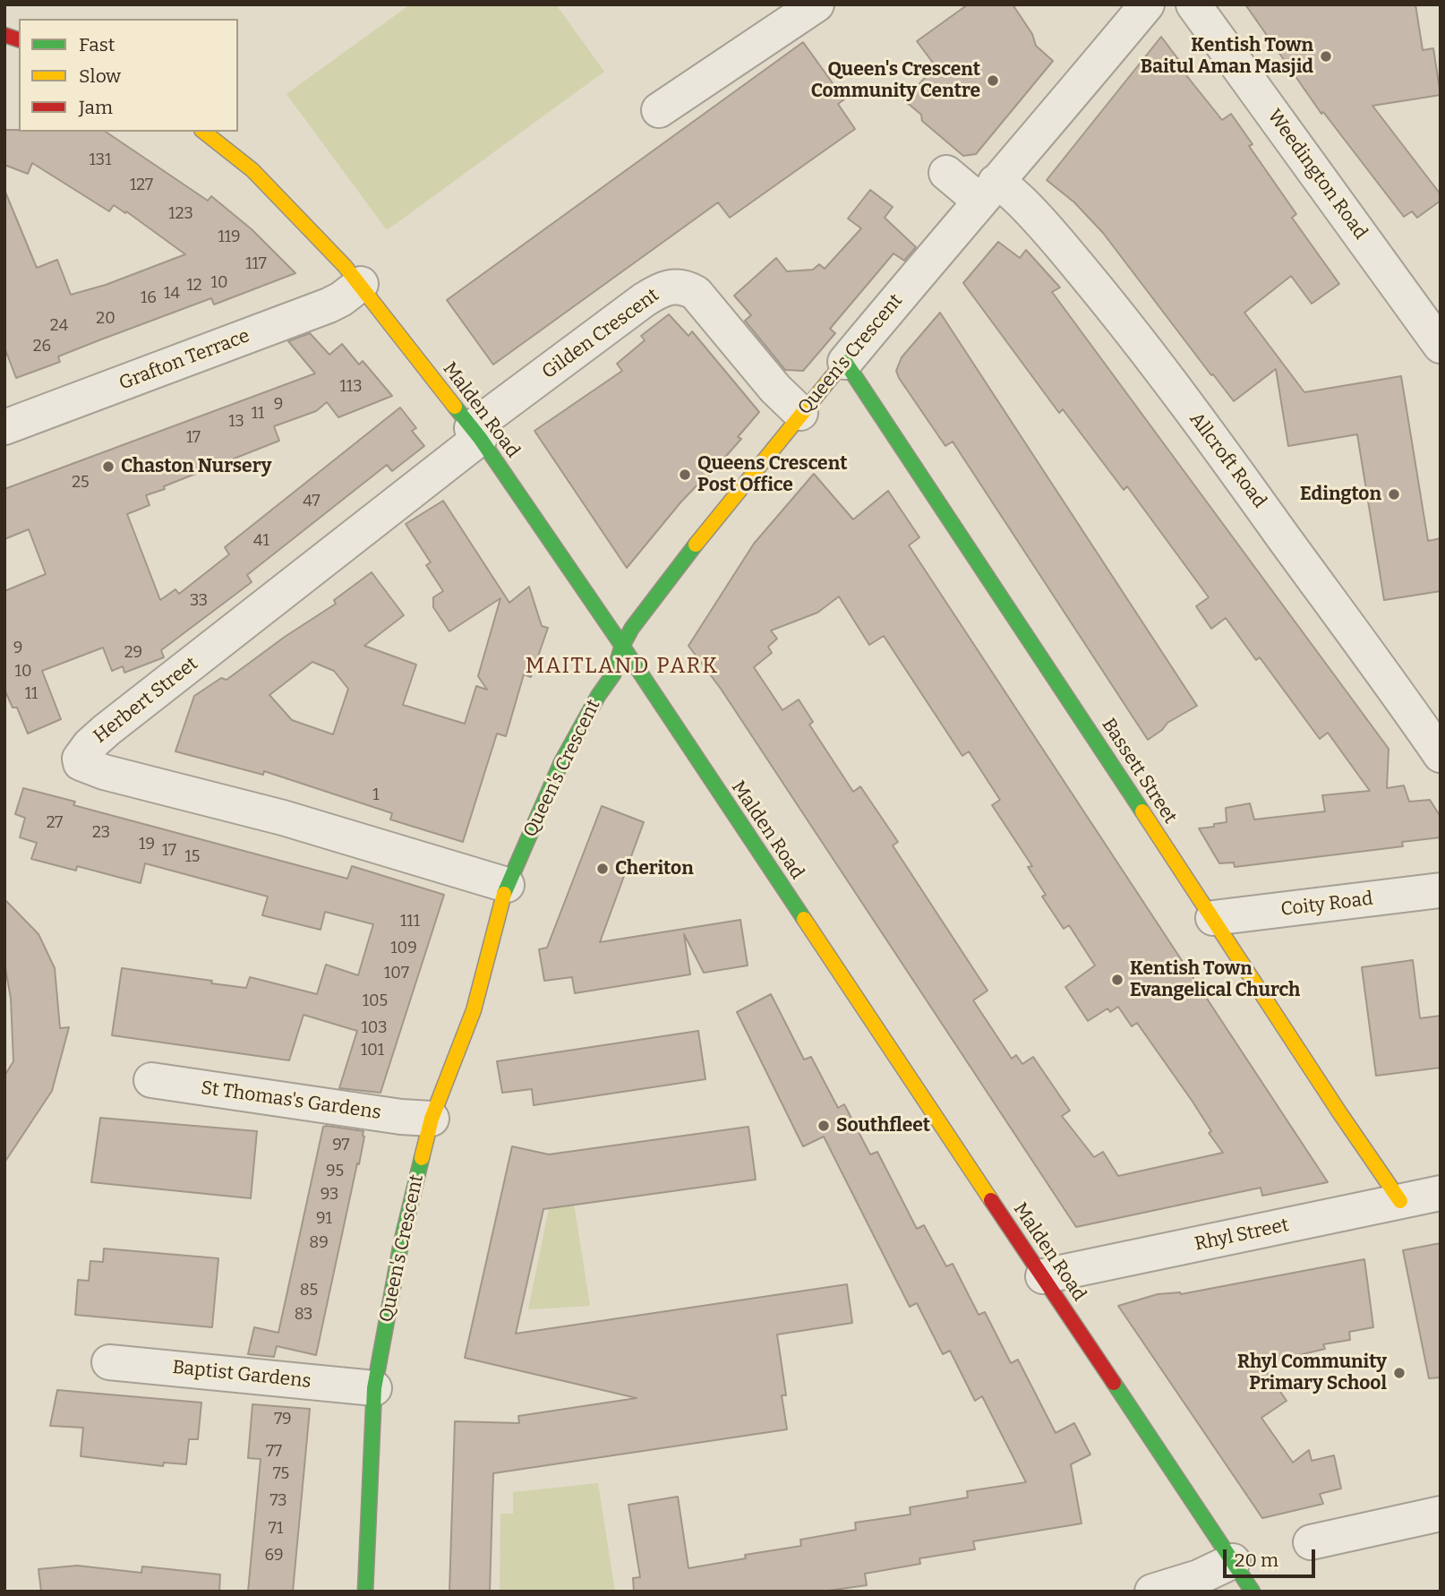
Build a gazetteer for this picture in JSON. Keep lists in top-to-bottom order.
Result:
{
  "streets": {
    "street": [
      "Weedington Road",
      "Gilden Crescent",
      "Queen's Crescent",
      "Grafton Terrace",
      "Malden Road",
      "Allcroft Road",
      "Herbert Street",
      "Bassett Street",
      "Coity Road",
      "St Thomas's Gardens",
      "Rhyl Street",
      "Baptist Gardens"
    ]
  },
  "crossings": [
    ["Gilden Crescent", "Queen's Crescent"],
    ["Gilden Crescent", "Malden Road"],
    ["Gilden Crescent", "Herbert Street"],
    ["Queen's Crescent", "Malden Road"],
    ["Queen's Crescent", "Allcroft Road"],
    ["Queen's Crescent", "Herbert Street"],
    ["Queen's Crescent", "Bassett Street"],
    ["Queen's Crescent", "St Thomas's Gardens"],
    ["Queen's Crescent", "Baptist Gardens"],
    ["Grafton Terrace", "Malden Road"],
    ["Malden Road", "Herbert Street"],
    ["Malden Road", "Rhyl Street"],
    ["Bassett Street", "Coity Road"],
    ["Bassett Street", "Rhyl Street"]
  ],
  "districts": ["MAITLAND PARK"],
  "places": [
    "Kentish Town Baitul Aman Masjid",
    "Queen's Crescent Community Centre",
    "Chaston Nursery",
    "Queens Crescent Post Office",
    "Edington",
    "Cheriton",
    "Kentish Town Evangelical Church",
    "Southfleet",
    "Rhyl Community Primary School"
  ],
  "house_numbers": [
    "131",
    "127",
    "123",
    "119",
    "117",
    "10",
    "12",
    "14",
    "16",
    "20",
    "24",
    "26",
    "113",
    "9",
    "11",
    "13",
    "17",
    "25",
    "47",
    "41",
    "33",
    "9",
    "29",
    "10",
    "11",
    "1",
    "27",
    "23",
    "19",
    "17",
    "15",
    "111",
    "109",
    "107",
    "105",
    "103",
    "101",
    "97",
    "95",
    "93",
    "91",
    "89",
    "85",
    "83",
    "79",
    "77",
    "75",
    "73",
    "71",
    "69"
  ],
  "legend": ["Fast", "Slow", "Jam"],
  "scale_bar": "20 m"
}
